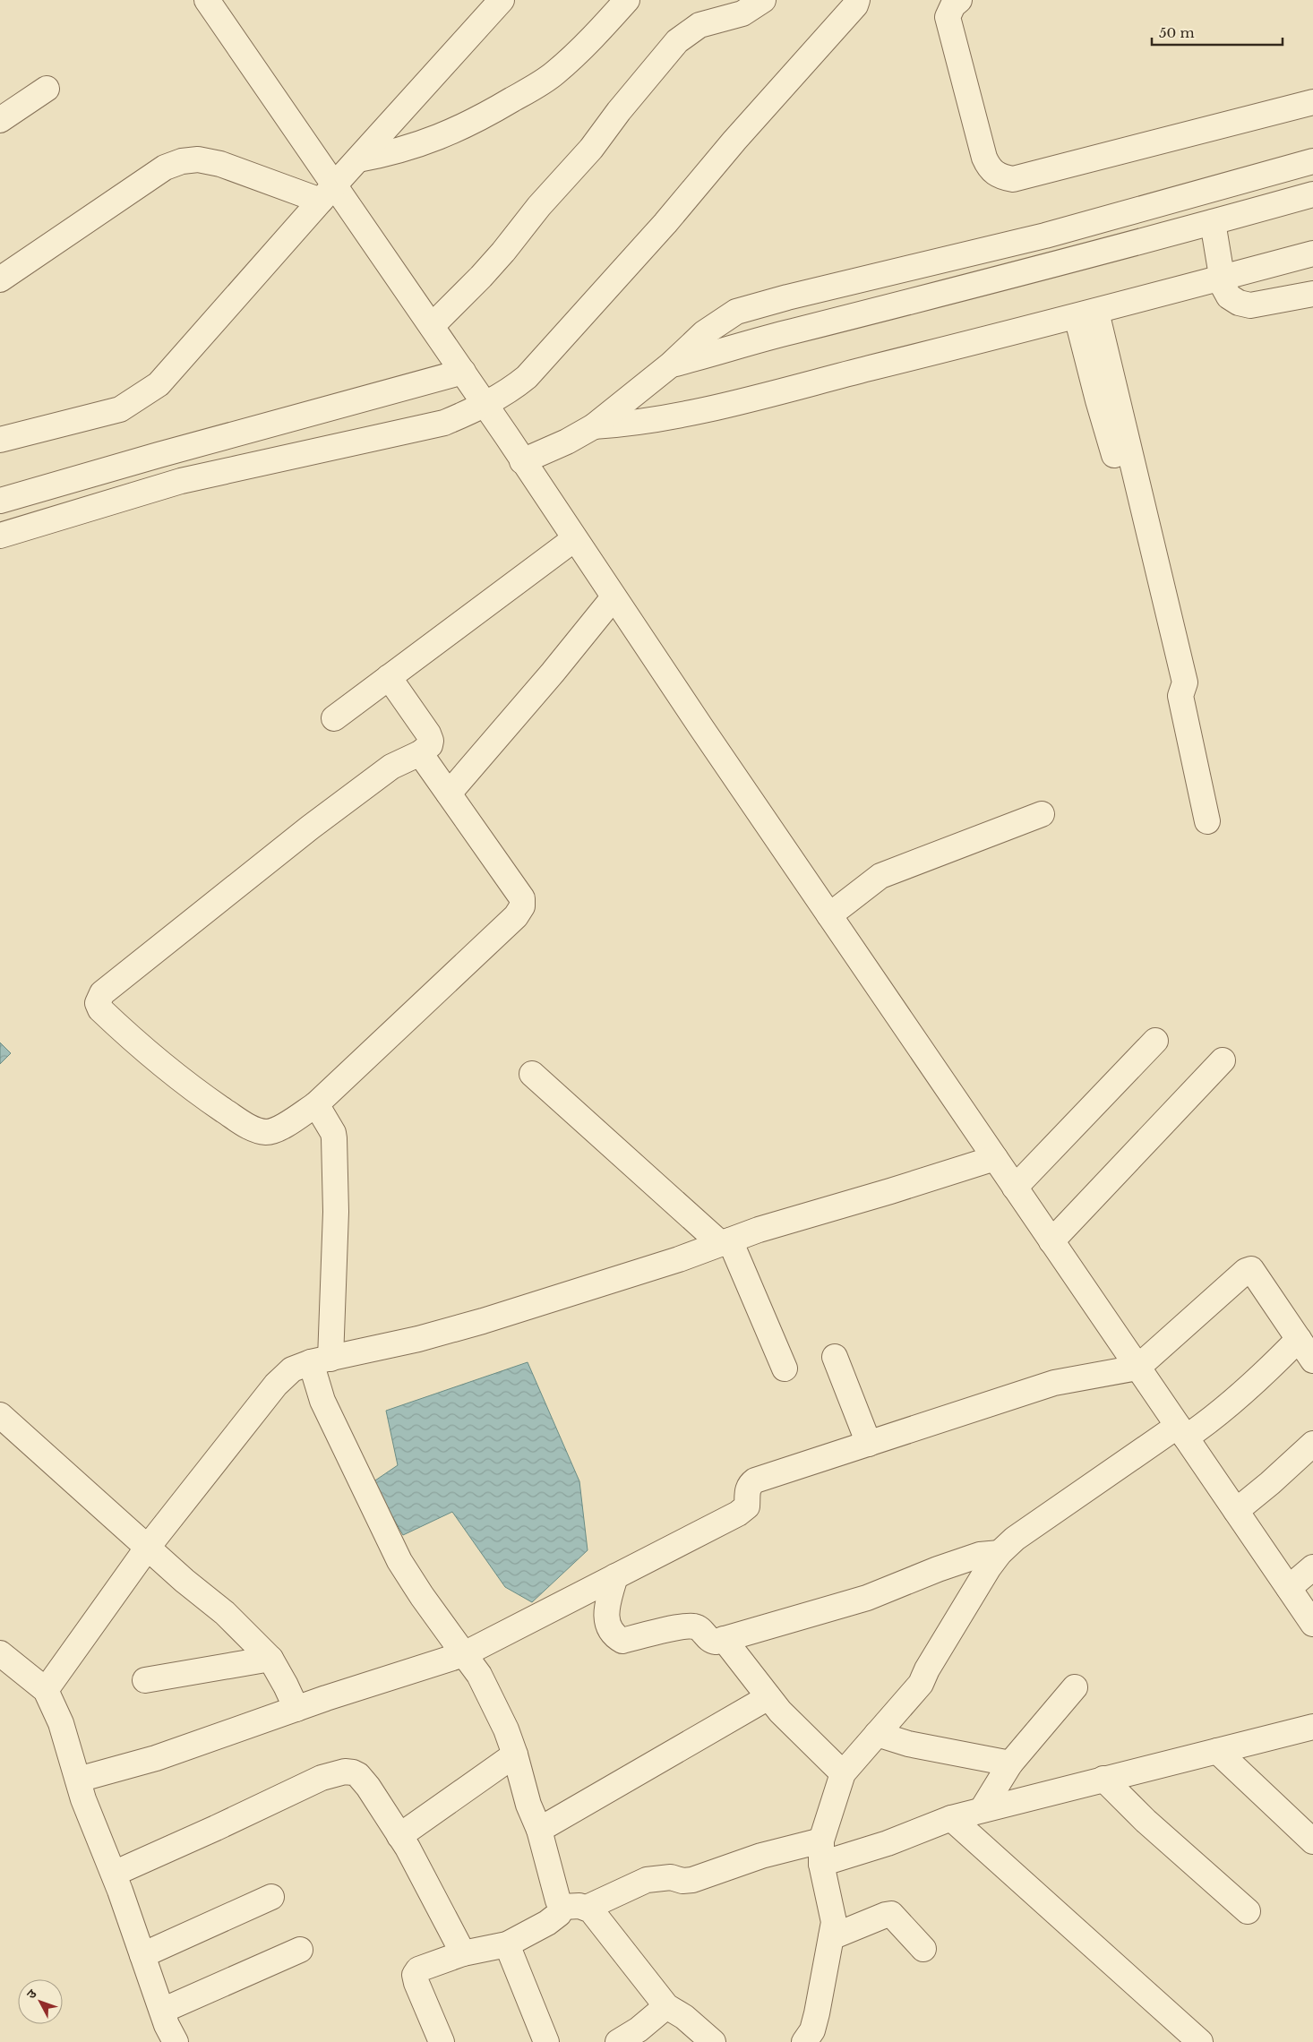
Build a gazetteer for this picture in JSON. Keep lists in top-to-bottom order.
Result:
{
  "scale_bar": "50 m",
  "north": "top left"
}
